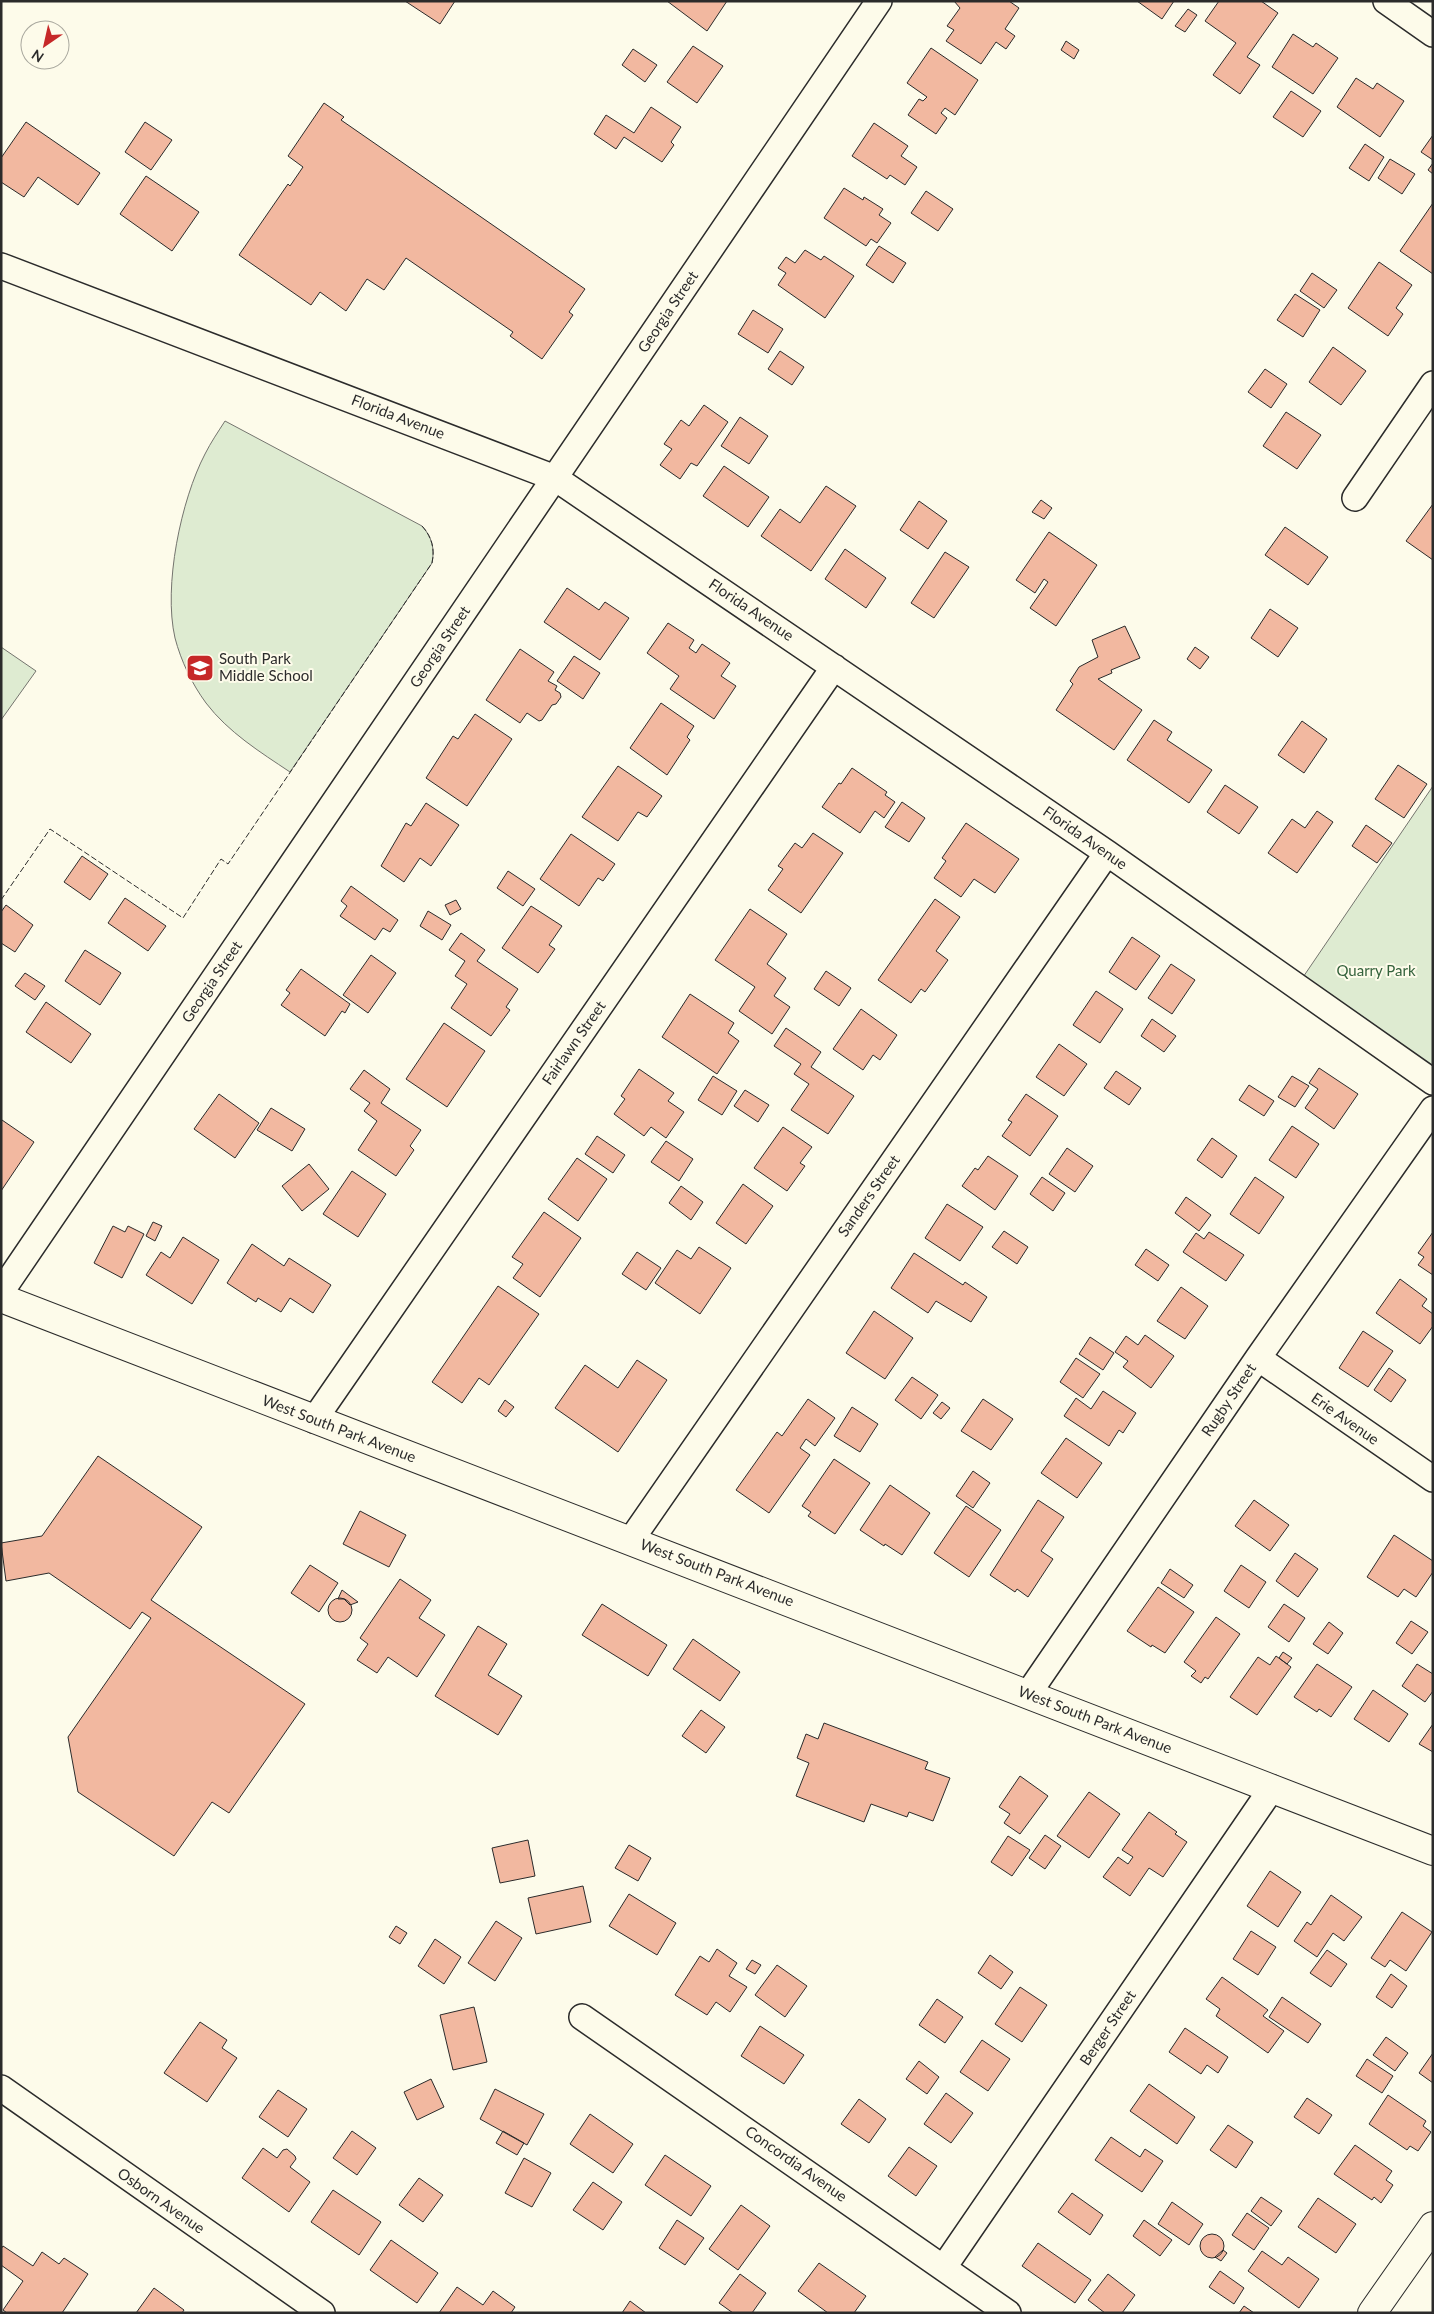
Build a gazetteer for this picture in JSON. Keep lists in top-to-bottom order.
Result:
{
  "streets": {
    "main road": ["West South Park Avenue"],
    "street": [
      "Georgia Street",
      "Florida Avenue",
      "Fairlawn Street",
      "Sanders Street",
      "Rugby Street",
      "Erie Avenue",
      "Berger Street",
      "Concordia Avenue",
      "Osborn Avenue"
    ]
  },
  "crossings": [
    ["Georgia Street", "Florida Avenue"],
    ["Florida Avenue", "Fairlawn Street"],
    ["Florida Avenue", "Sanders Street"],
    ["Fairlawn Street", "West South Park Avenue"],
    ["Sanders Street", "West South Park Avenue"],
    ["Rugby Street", "Erie Avenue"],
    ["Rugby Street", "West South Park Avenue"],
    ["West South Park Avenue", "Berger Street"],
    ["Berger Street", "Concordia Avenue"]
  ],
  "parks": ["Quarry Park"],
  "places": {
    "school or university": ["South Park Middle School"]
  },
  "north": "bottom left"
}
